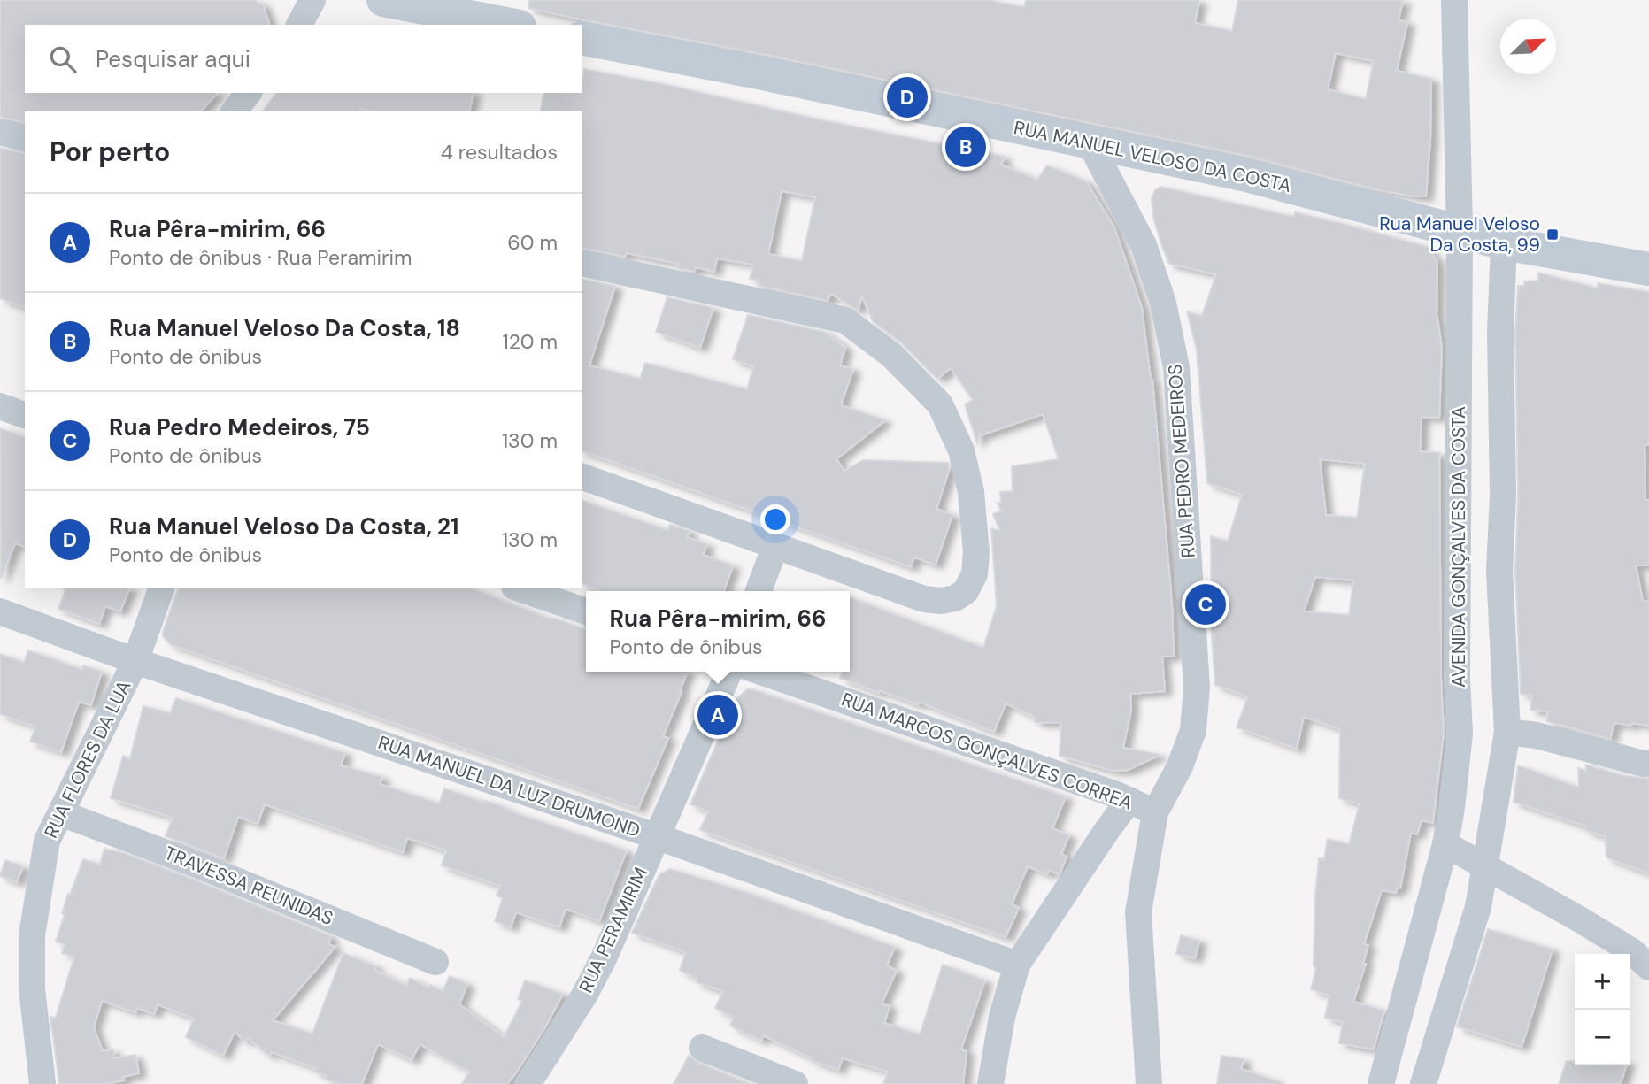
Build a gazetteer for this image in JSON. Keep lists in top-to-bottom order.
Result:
{
  "streets": {
    "main road": ["RUA MANUEL VELOSO DA COSTA"],
    "street": [
      "RUA PEDRO MEDEIROS",
      "AVENIDA GONÇALVES DA COSTA",
      "RUA MARCOS GONÇALVES CORREA",
      "RUA FLORES DA LUA",
      "RUA MANUEL DA LUZ DRUMOND",
      "TRAVESSA REUNIDAS",
      "RUA PERAMIRIM"
    ]
  },
  "crossings": [
    ["RUA MANUEL VELOSO DA COSTA", "RUA PEDRO MEDEIROS"],
    ["RUA MANUEL VELOSO DA COSTA", "AVENIDA GONÇALVES DA COSTA"],
    ["RUA PEDRO MEDEIROS", "RUA MARCOS GONÇALVES CORREA"],
    ["RUA FLORES DA LUA", "RUA MANUEL DA LUZ DRUMOND"],
    ["RUA FLORES DA LUA", "TRAVESSA REUNIDAS"],
    ["RUA MANUEL DA LUZ DRUMOND", "RUA PERAMIRIM"]
  ],
  "places": {
    "transit": ["Rua Manuel Veloso Da Costa, 99"]
  },
  "north": "top right",
  "page": {
    "search": "Pesquisar aqui",
    "pins": [
      "D",
      "B",
      "C",
      "A"
    ],
    "heading": ["Por perto", "4 resultados"],
    "list": [
      {
        "mark": "A",
        "name": "Rua Pêra-mirim, 66",
        "note": "Ponto de ônibus · Rua Peramirim",
        "value": "60 m"
      },
      {
        "mark": "B",
        "name": "Rua Manuel Veloso Da Costa, 18",
        "note": "Ponto de ônibus",
        "value": "120 m"
      },
      {
        "mark": "C",
        "name": "Rua Pedro Medeiros, 75",
        "note": "Ponto de ônibus",
        "value": "130 m"
      },
      {
        "mark": "D",
        "name": "Rua Manuel Veloso Da Costa, 21",
        "note": "Ponto de ônibus",
        "value": "130 m"
      }
    ],
    "popup": ["Rua Pêra-mirim, 66", "Ponto de ônibus"],
    "map_buttons": ["+", "−"]
  }
}
